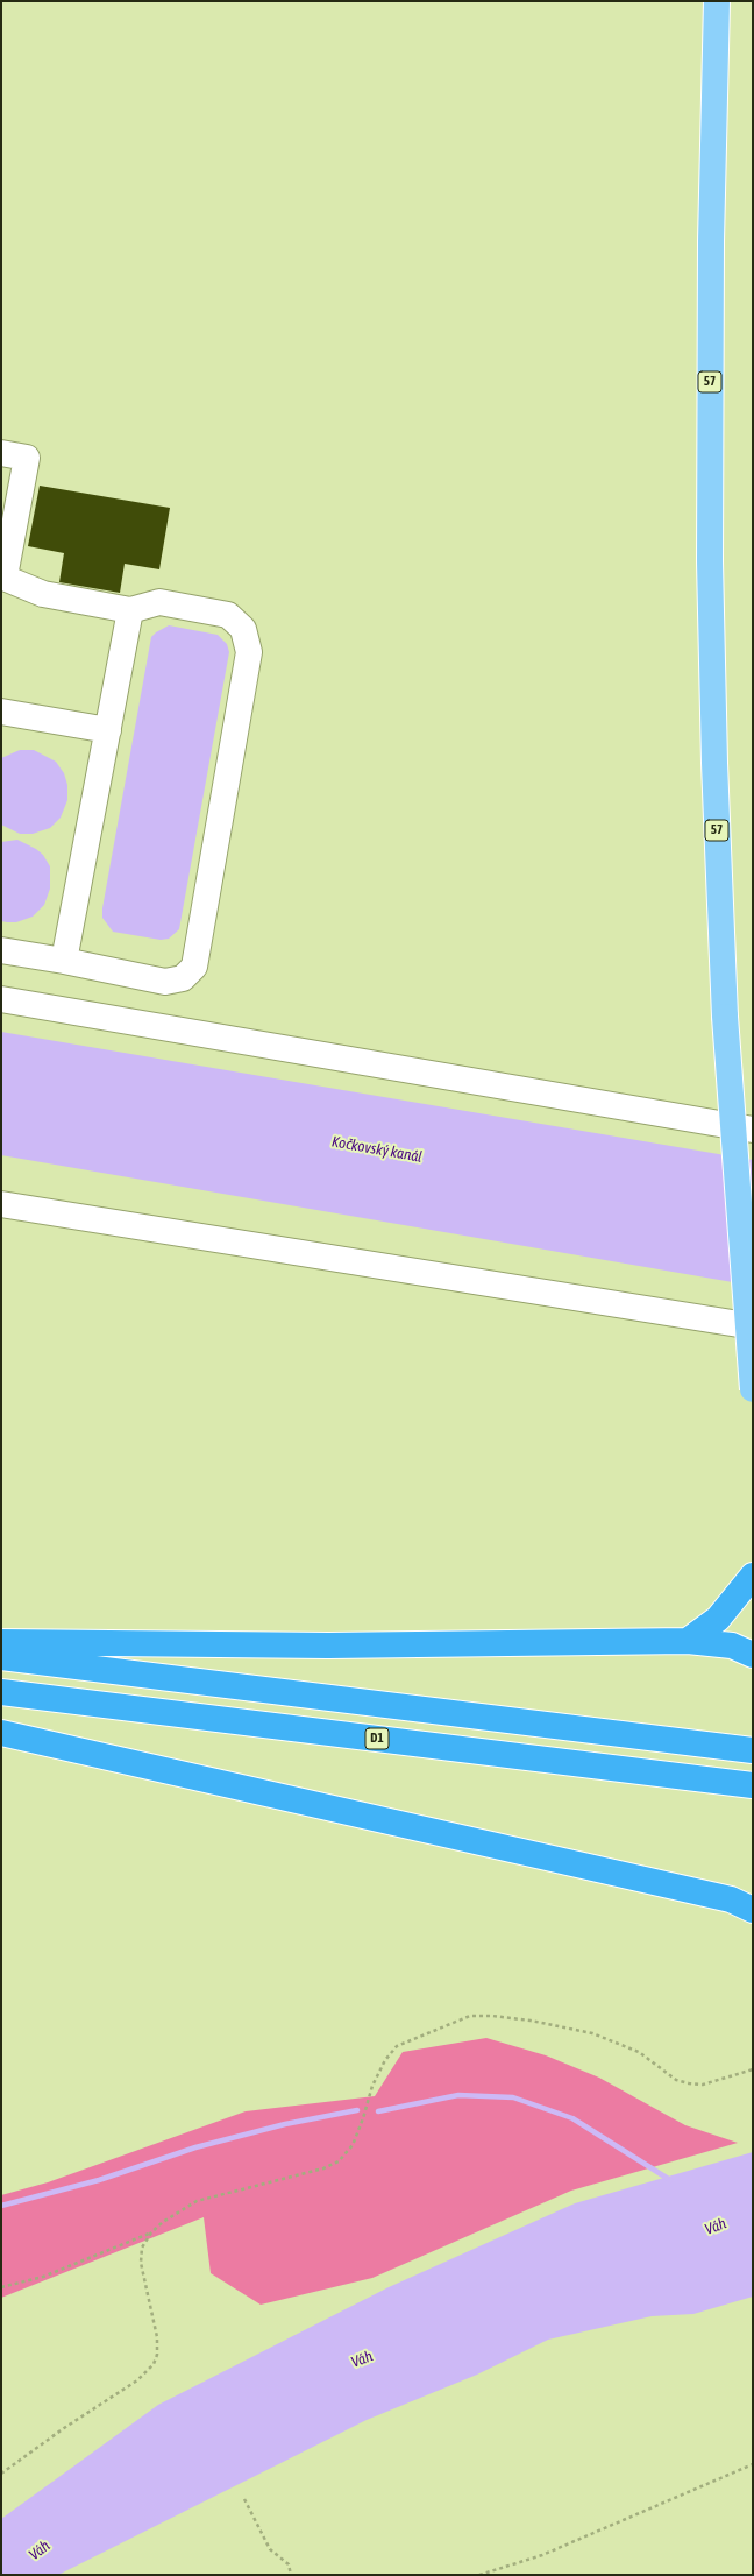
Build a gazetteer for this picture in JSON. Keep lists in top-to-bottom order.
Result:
{
  "streets": {
    "highway": ["D1"],
    "main road": ["57"]
  },
  "water": ["Kočkovský kanál", "Váh"]
}
